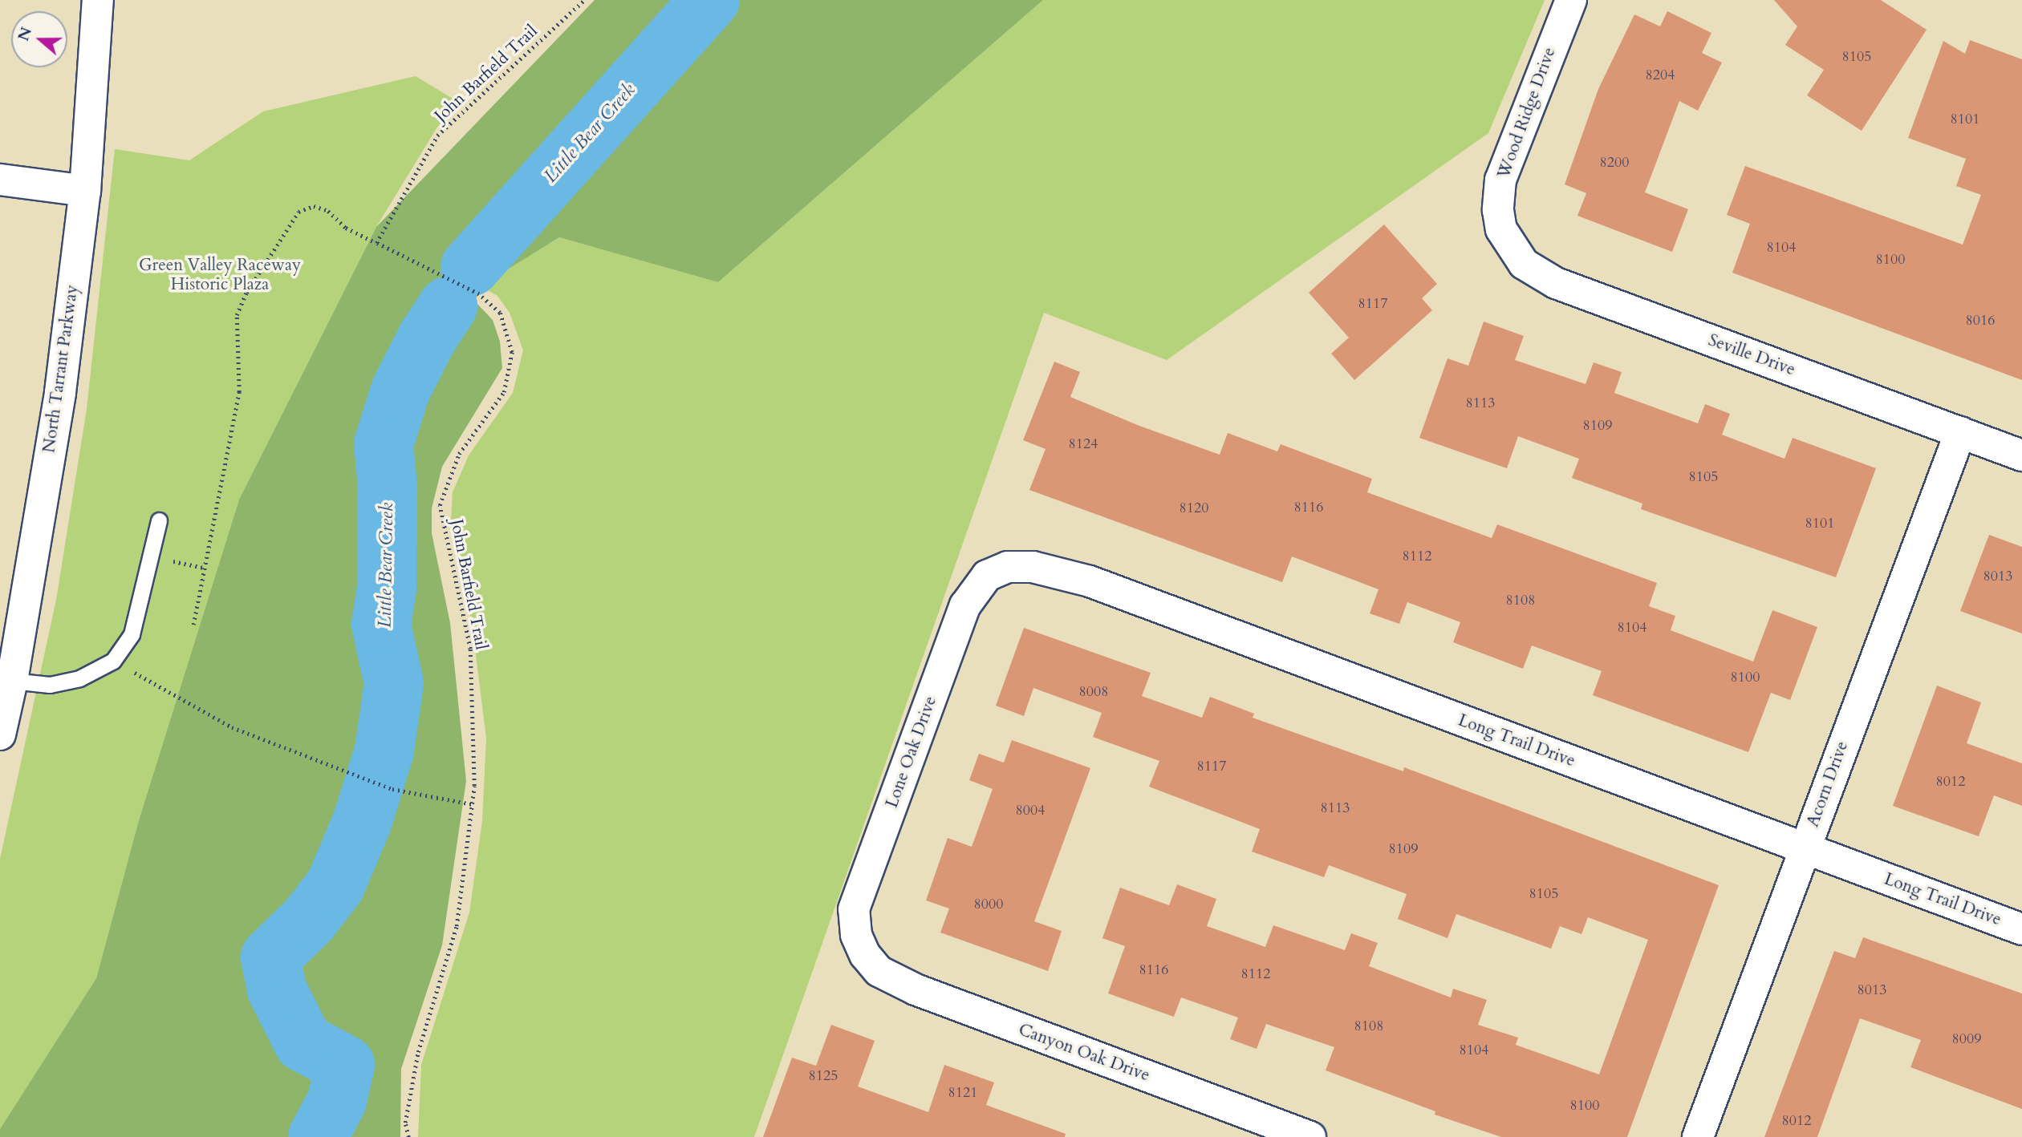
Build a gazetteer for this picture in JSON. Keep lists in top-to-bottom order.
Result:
{
  "streets": {
    "street": [
      "Wood Ridge Drive",
      "Seville Drive",
      "North Tarrant Parkway",
      "Long Trail Drive",
      "Lone Oak Drive",
      "Acorn Drive",
      "Canyon Oak Drive"
    ],
    "path": ["John Barfield Trail"]
  },
  "crossings": [
    ["Wood Ridge Drive", "Seville Drive"],
    ["Seville Drive", "Acorn Drive"],
    ["Long Trail Drive", "Lone Oak Drive"],
    ["Long Trail Drive", "Acorn Drive"],
    ["Lone Oak Drive", "Canyon Oak Drive"]
  ],
  "water": ["Little Bear Creek"],
  "parks": ["Green Valley Raceway Historic Plaza"],
  "house_numbers": [
    "8105",
    "8204",
    "8101",
    "8200",
    "8104",
    "8100",
    "8117",
    "8016",
    "8113",
    "8109",
    "8124",
    "8105",
    "8116",
    "8120",
    "8101",
    "8112",
    "8013",
    "8108",
    "8104",
    "8100",
    "8008",
    "8117",
    "8012",
    "8113",
    "8004",
    "8109",
    "8105",
    "8000",
    "8116",
    "8112",
    "8013",
    "8108",
    "8009",
    "8104",
    "8125",
    "8121",
    "8100",
    "8012"
  ],
  "north": "left"
}
